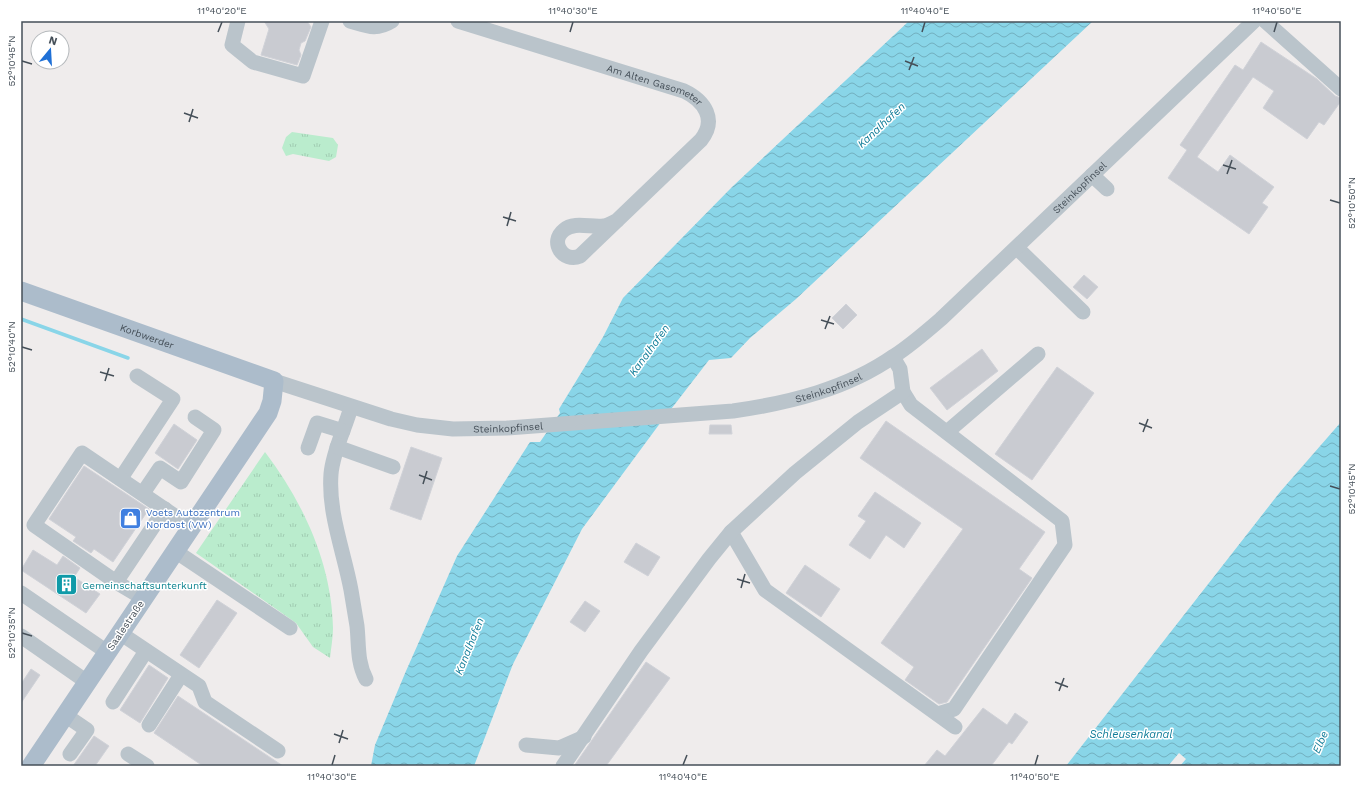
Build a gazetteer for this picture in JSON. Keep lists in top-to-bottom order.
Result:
{
  "streets": {
    "main road": ["Korbwerder", "Saalestraße"],
    "street": ["Am Alten Gasometer", "Steinkopfinsel"]
  },
  "crossings": [
    ["Steinkopfinsel", "Korbwerder"],
    ["Steinkopfinsel", "Saalestraße"],
    ["Korbwerder", "Saalestraße"]
  ],
  "water": ["Kanalhafen", "Schleusenkanal", "Elbe"],
  "places": {
    "shop": ["Voets Autozentrum Nordost (VW)"],
    "building": ["Gemeinschaftsunterkunft"]
  },
  "north": "top",
  "coordinates": [
    "11°40'20\"E",
    "11°40'30\"E",
    "11°40'40\"E",
    "11°40'50\"E",
    "52°10'45\"N",
    "52°10'50\"N",
    "52°10'40\"N",
    "52°10'35\"N"
  ]
}
